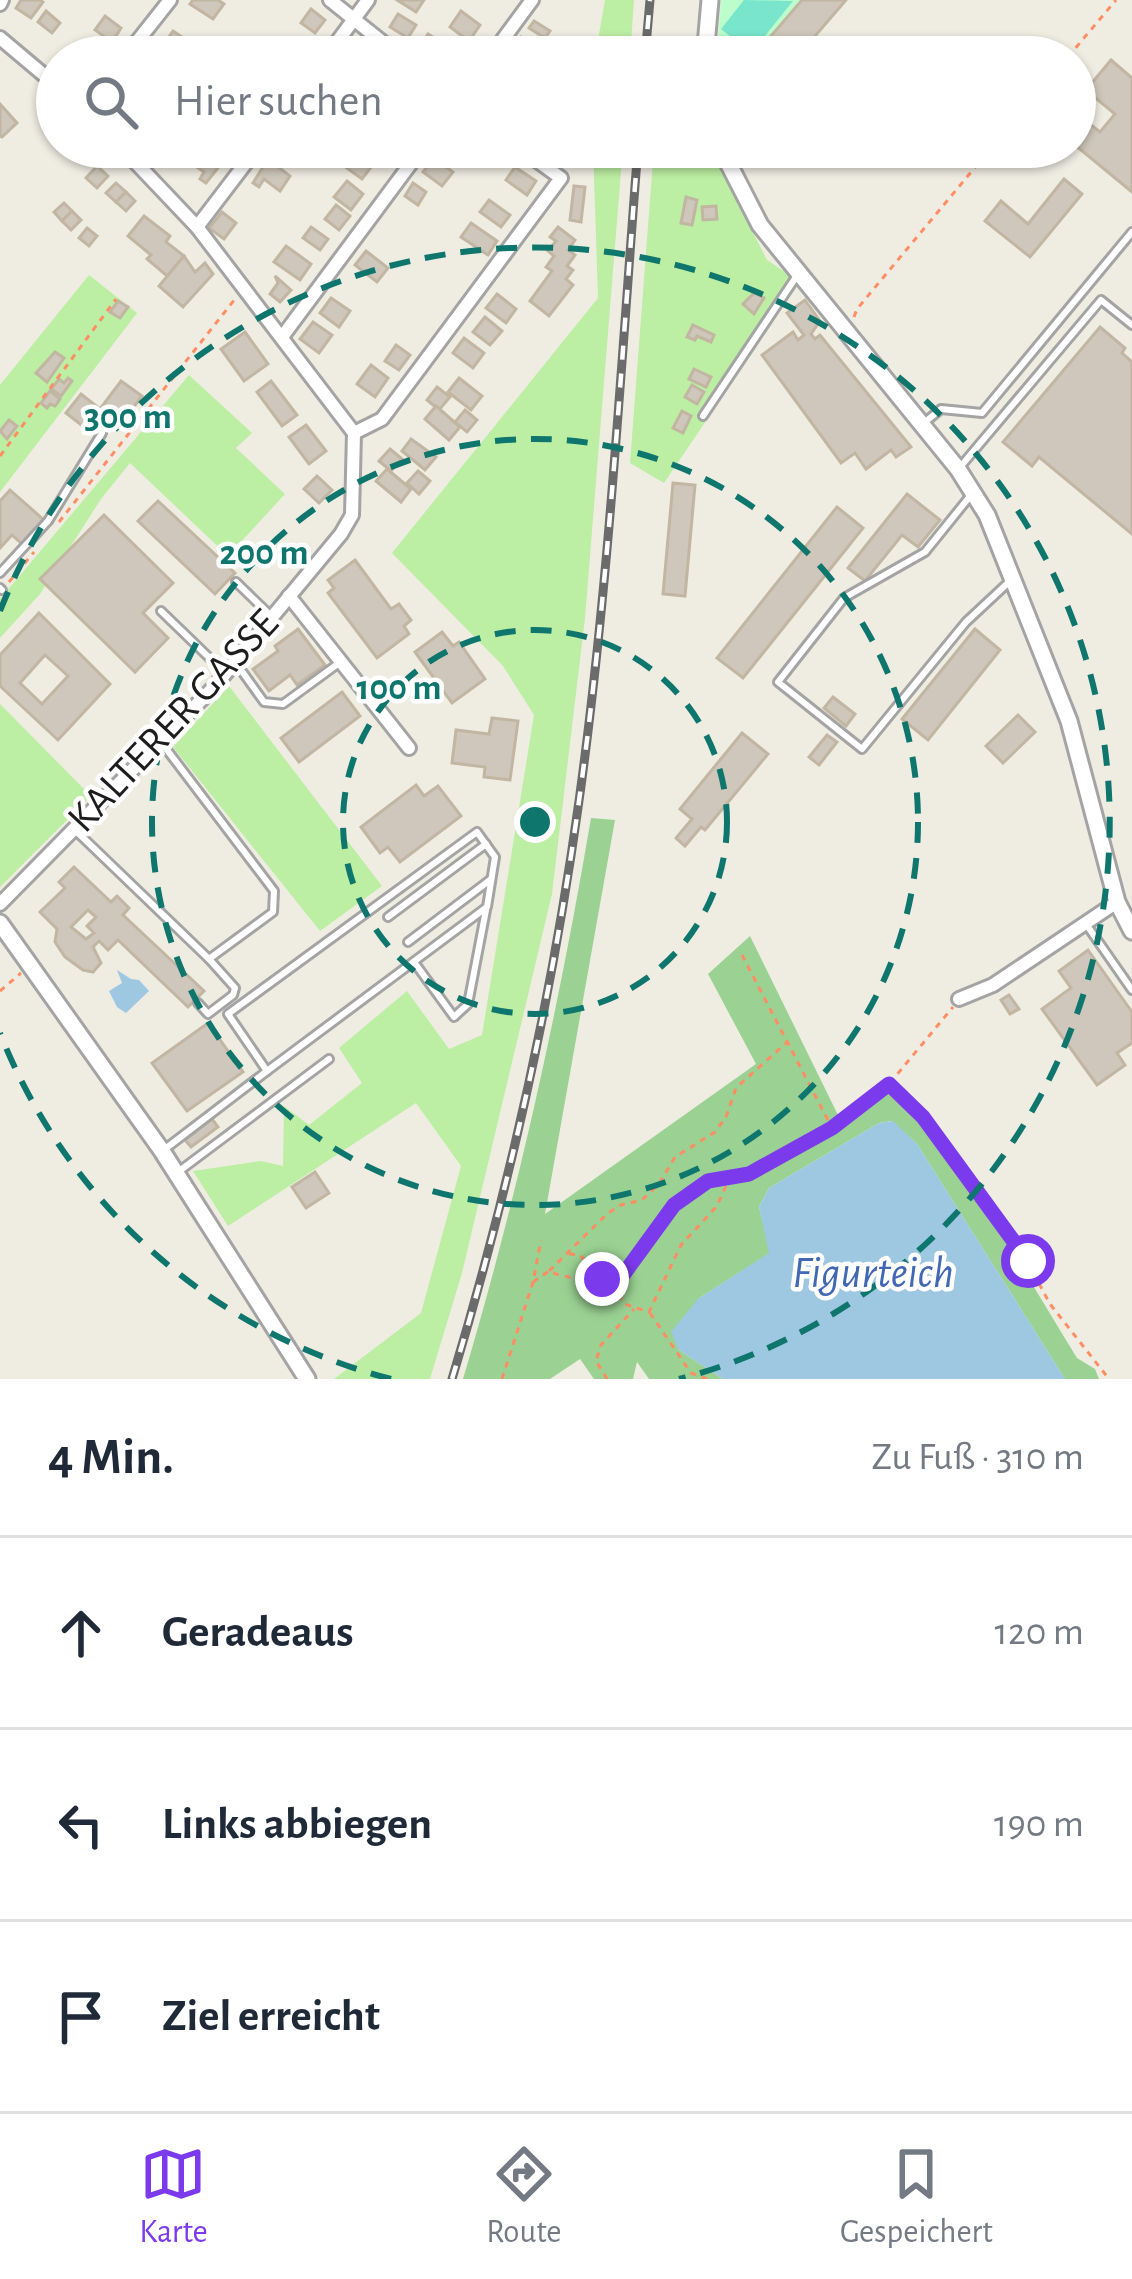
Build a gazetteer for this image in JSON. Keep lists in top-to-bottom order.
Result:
{
  "streets": {
    "street": ["KALTERER GASSE"]
  },
  "water": ["Figurteich"],
  "page": {
    "search": "Hier suchen",
    "heading": ["4 Min.", "Zu Fuß · 310 m"],
    "list": [
      ["Geradeaus", "120 m"],
      ["Links abbiegen", "190 m"],
      "Ziel erreicht"
    ],
    "nav": ["Karte", "Route", "Gespeichert"]
  },
  "rings": ["300 m", "200 m", "100 m"]
}
